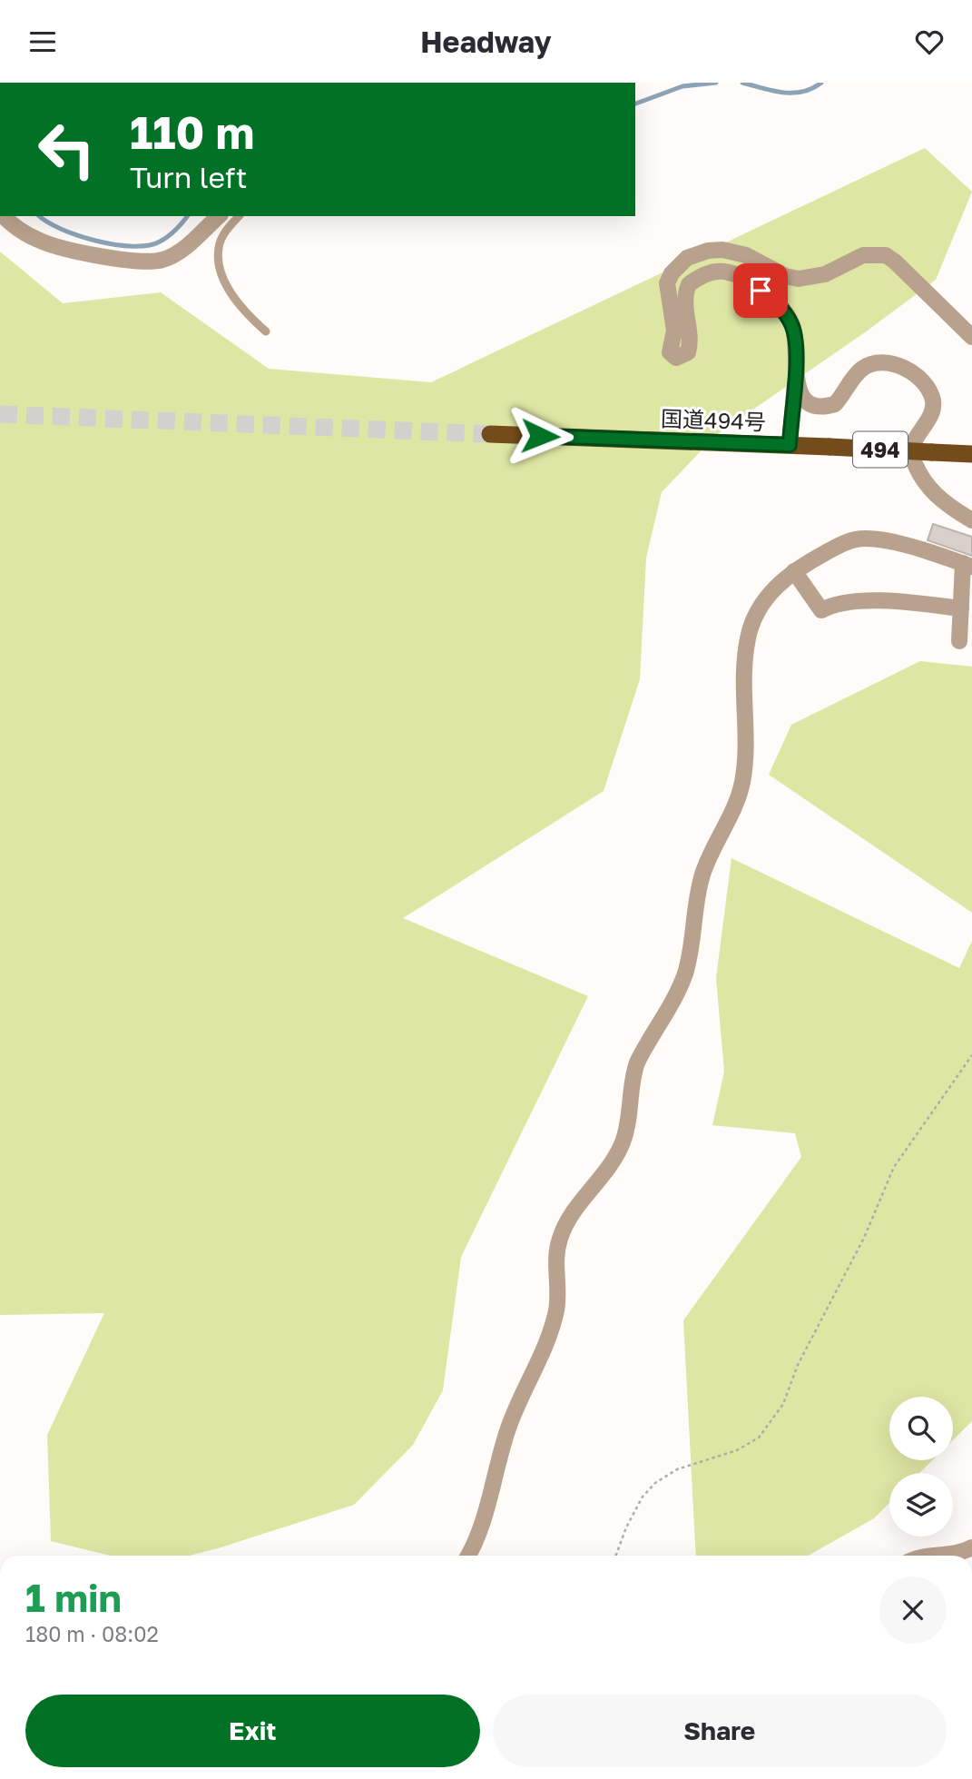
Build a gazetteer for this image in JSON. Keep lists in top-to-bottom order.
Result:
{
  "streets": {
    "highway": ["国道494号", "494"]
  },
  "page": {
    "header": "Headway",
    "turn": ["110 m", "Turn left"],
    "heading": ["1 min", "180 m · 08:02"],
    "buttons": ["Exit", "Share"]
  }
}
